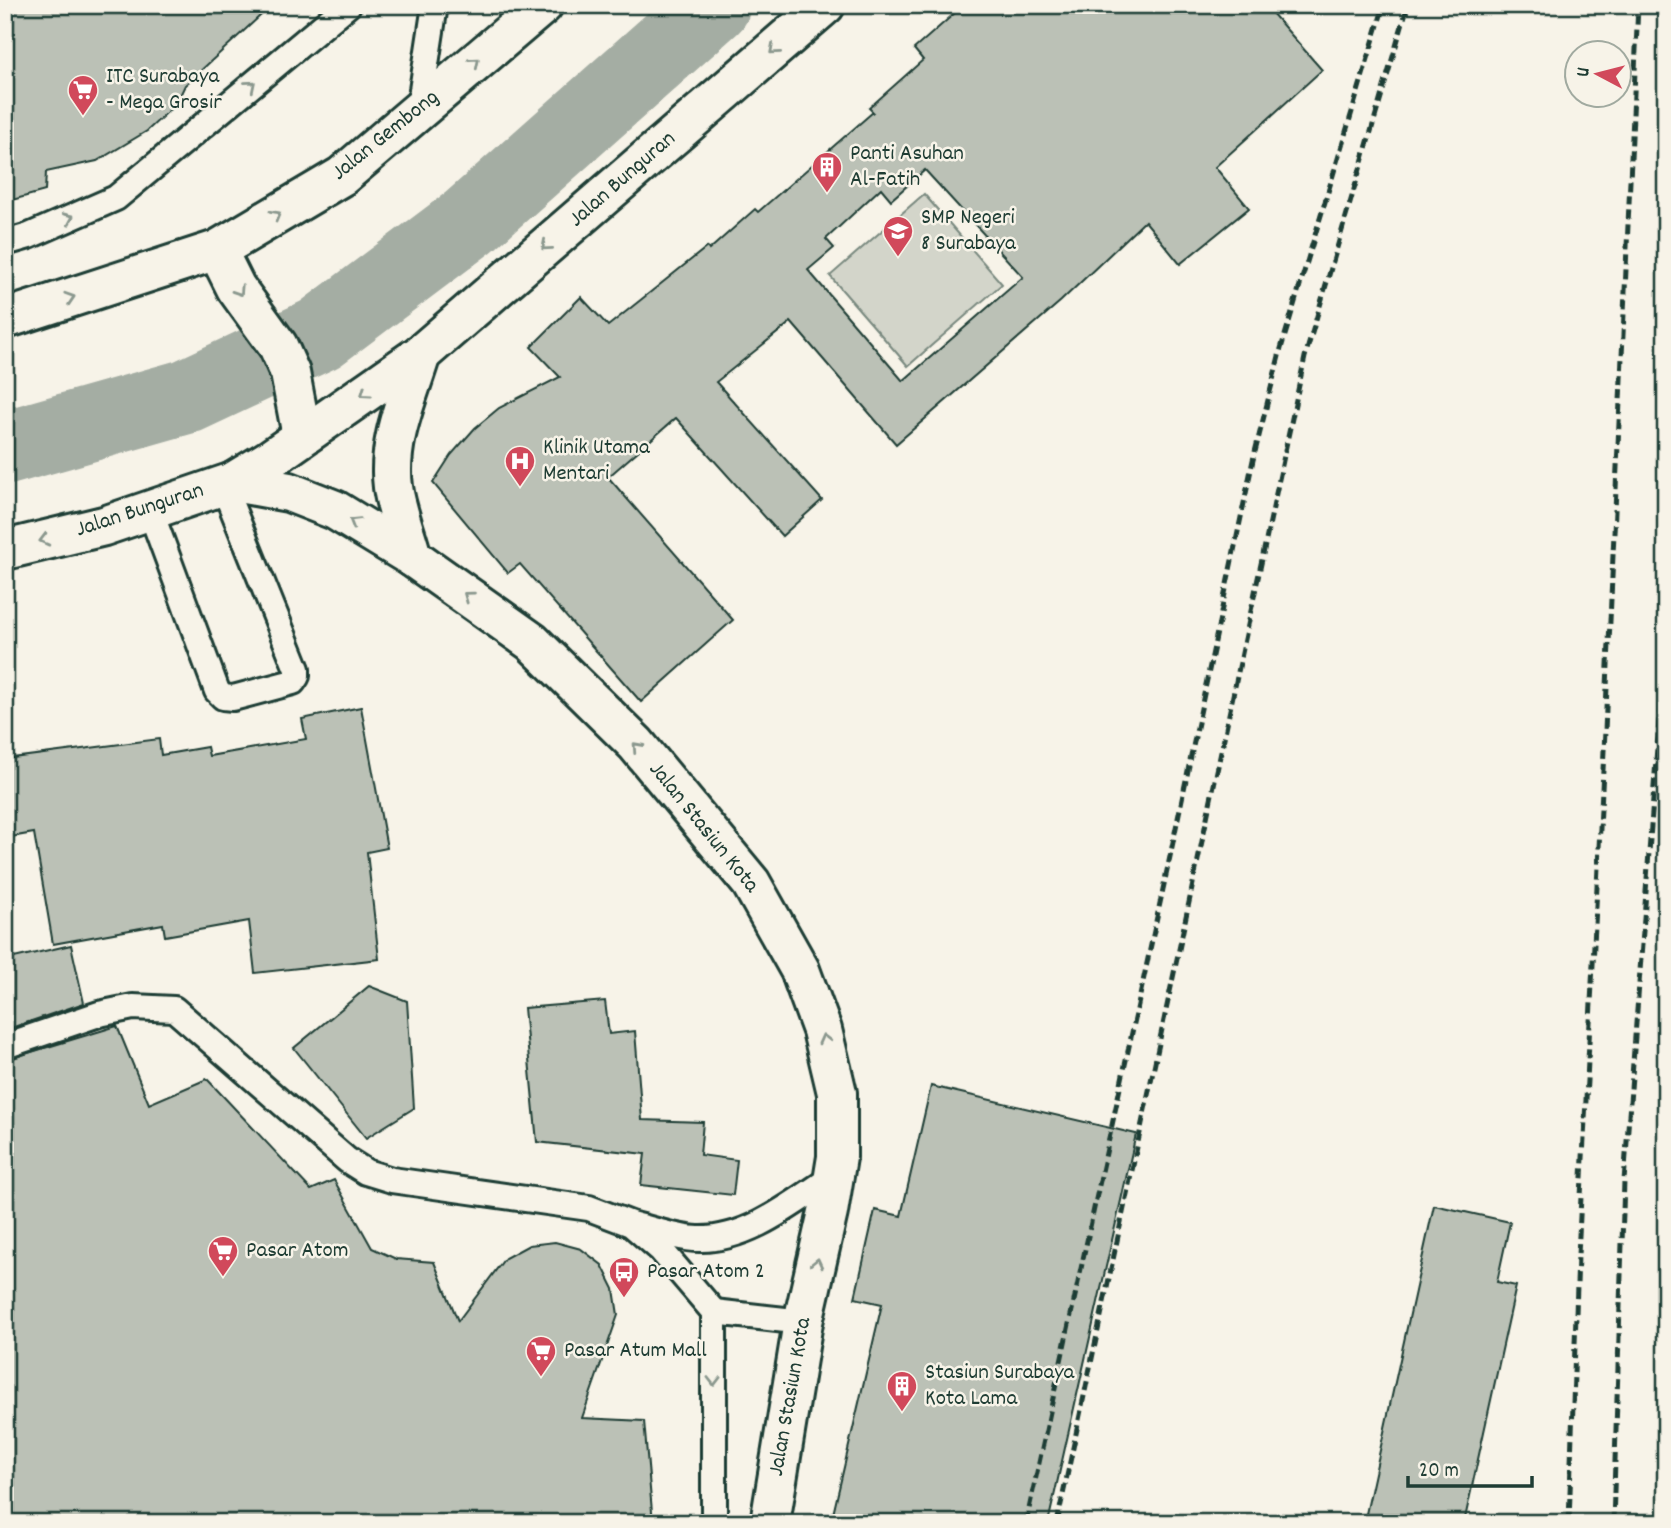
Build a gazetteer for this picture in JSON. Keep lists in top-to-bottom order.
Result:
{
  "streets": {
    "main road": ["Jalan Gembong", "Jalan Bunguran", "Jalan Stasiun Kota"]
  },
  "crossings": [
    ["Jalan Bunguran", "Jalan Stasiun Kota"]
  ],
  "one_way": ["Jalan Bunguran", "Jalan Stasiun Kota"],
  "places": {
    "supermarket": ["ITC Surabaya - Mega Grosir", "Pasar Atom", "Pasar Atum Mall"],
    "building": ["Panti Asuhan Al-Fatih", "Stasiun Surabaya Kota Lama"],
    "school or university": ["SMP Negeri 8 Surabaya"],
    "hospital": ["Klinik Utama Mentari"],
    "bus stop": ["Pasar Atom 2"]
  },
  "scale_bar": "20 m",
  "north": "left"
}
